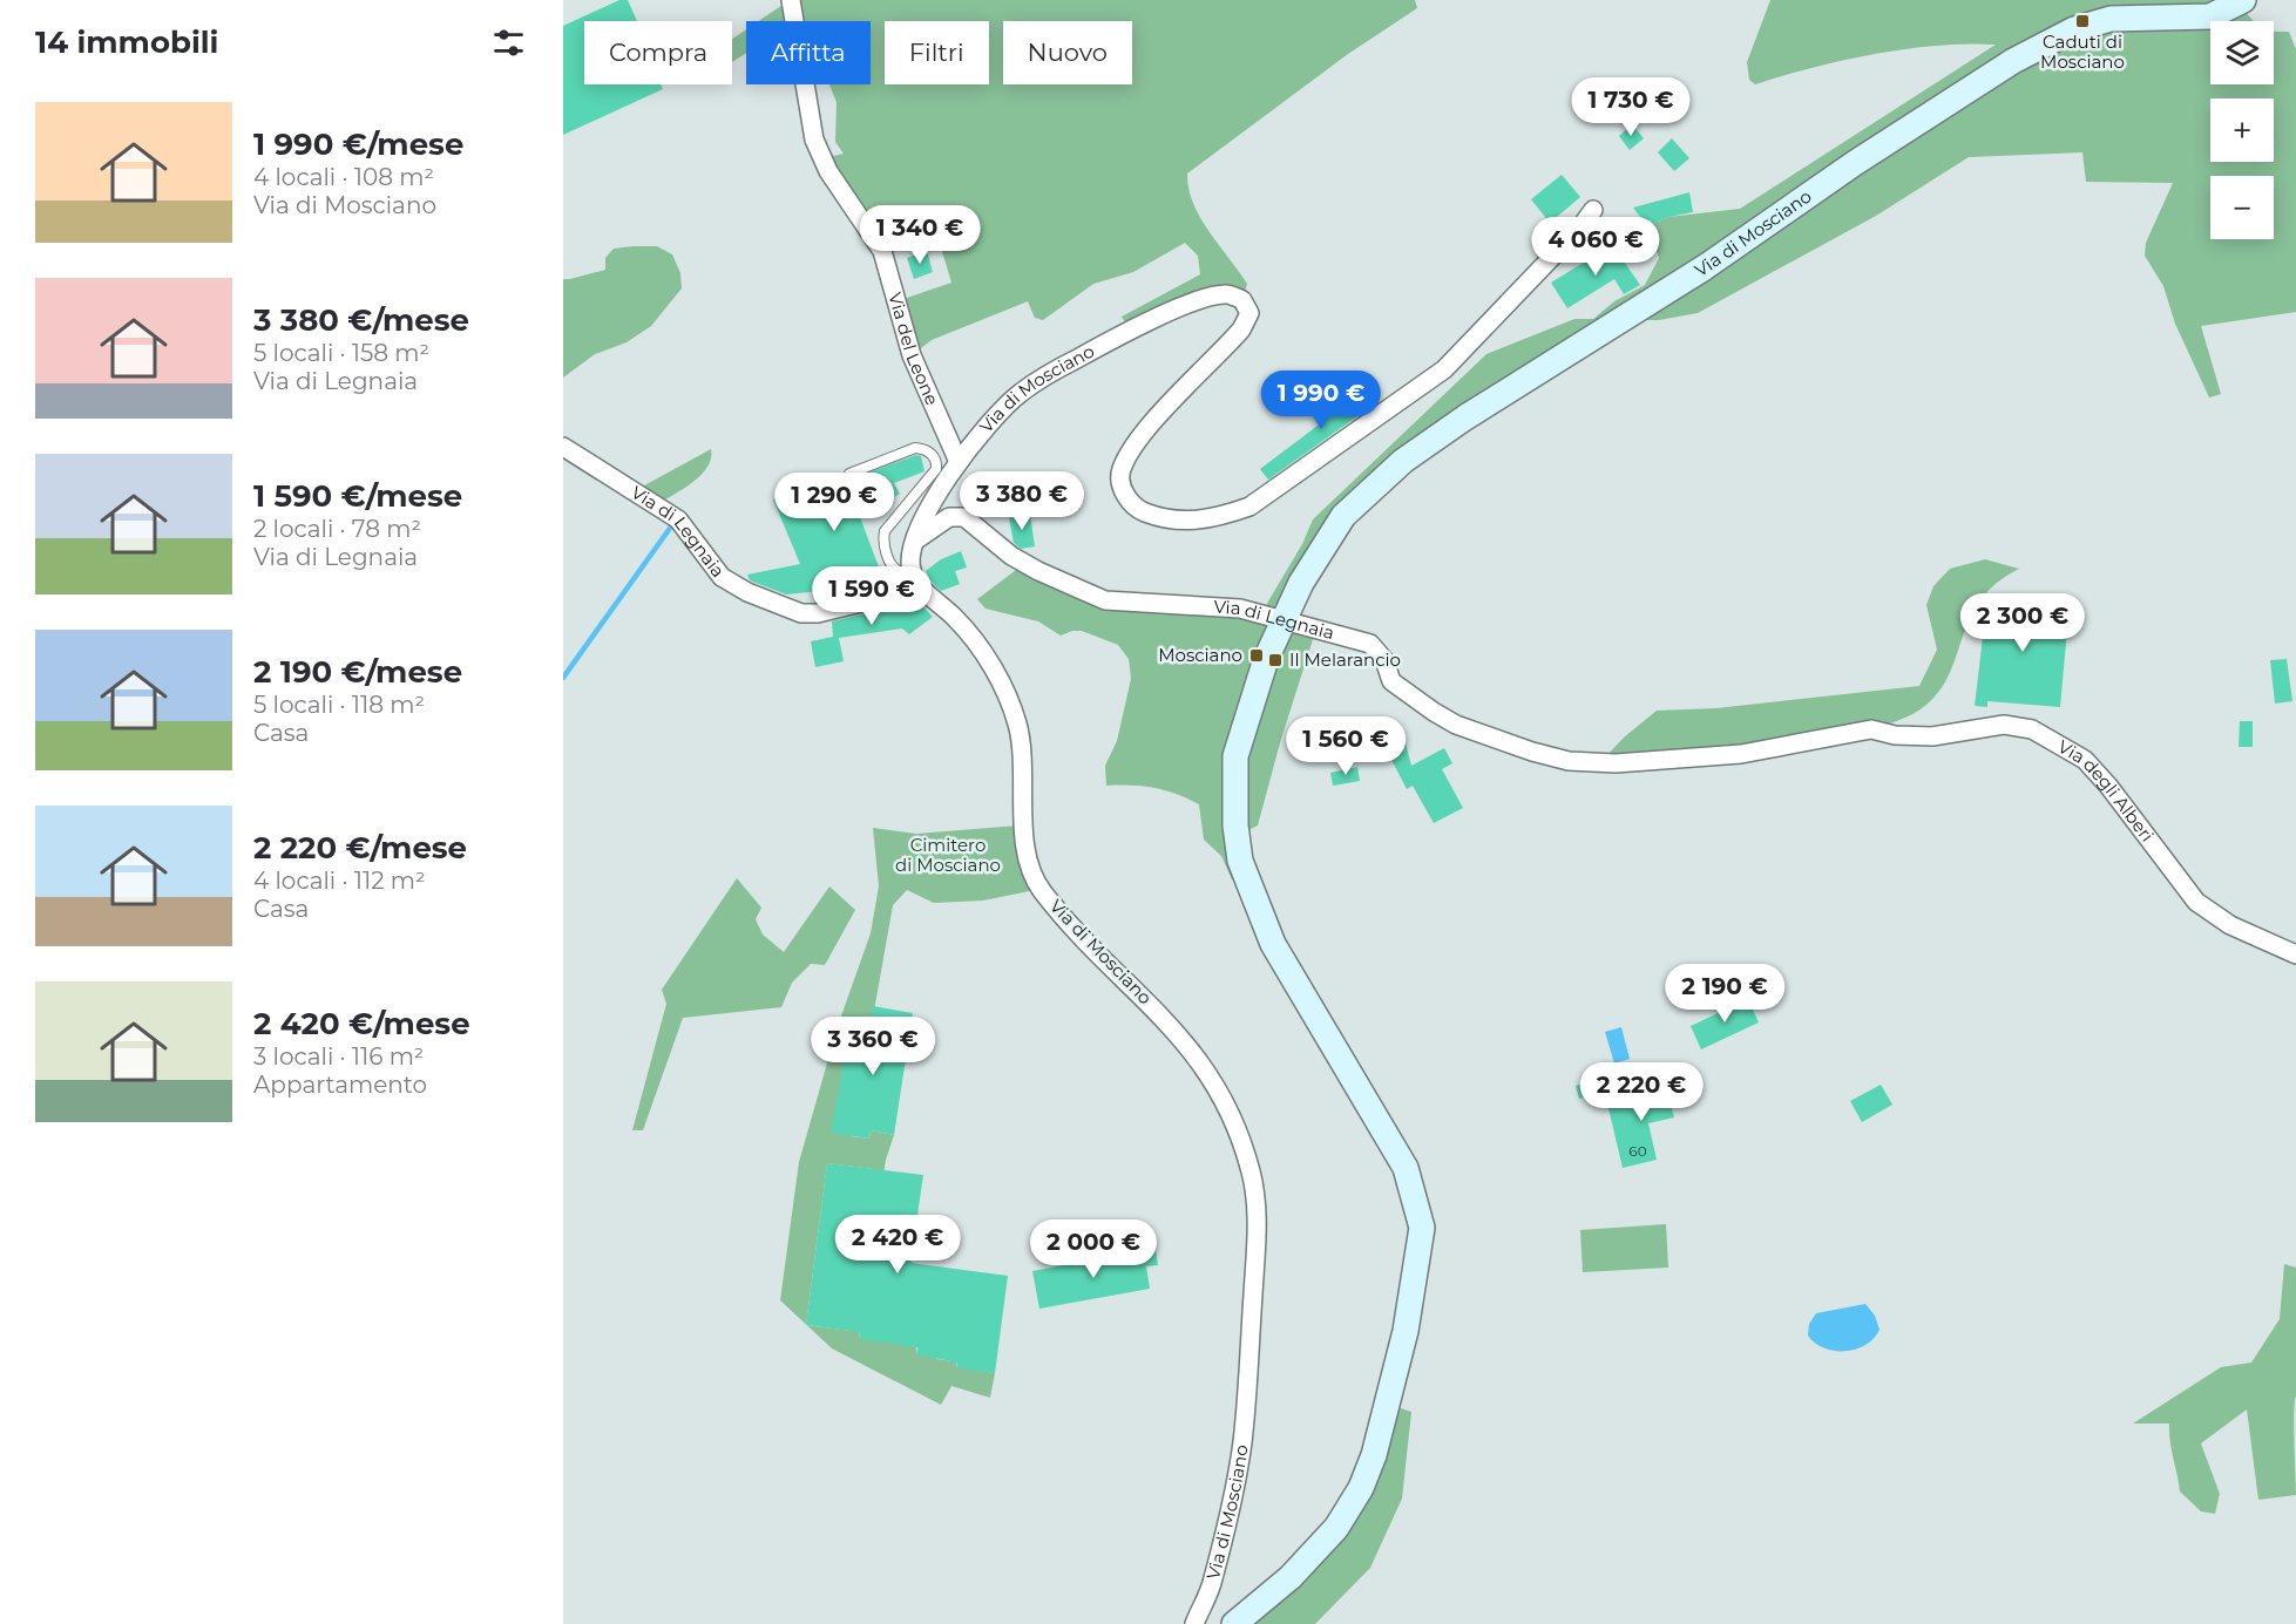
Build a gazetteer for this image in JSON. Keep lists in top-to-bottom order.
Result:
{
  "streets": {
    "main road": ["Via di Mosciano"],
    "street": ["Via del Leone", "Via di Legnaia", "Via degli Alberi"]
  },
  "crossings": [
    ["Via di Mosciano", "Via del Leone"],
    ["Via di Mosciano", "Via di Legnaia"],
    ["Via di Legnaia", "Via degli Alberi"]
  ],
  "parks": ["Cimitero di Mosciano"],
  "places": {
    "transit": ["Caduti di Mosciano", "Mosciano", "Il Melarancio"]
  },
  "house_numbers": ["60"],
  "page": {
    "heading": "14 immobili",
    "map_buttons": ["+", "−"],
    "chip": [
      "Compra",
      "Affitta",
      "Filtri",
      "Nuovo"
    ],
    "price": [
      "1 730 €",
      "1 340 €",
      "4 060 €",
      "1 990 €",
      "3 380 €",
      "1 290 €",
      "1 590 €",
      "2 300 €",
      "1 560 €",
      "2 190 €",
      "3 360 €",
      "2 220 €",
      "2 420 €",
      "2 000 €"
    ],
    "list": [
      {
        "name": "1 990 €/mese",
        "note": "4 locali · 108 m² · Via di Mosciano"
      },
      {
        "name": "3 380 €/mese",
        "note": "5 locali · 158 m² · Via di Legnaia"
      },
      {
        "name": "1 590 €/mese",
        "note": "2 locali · 78 m² · Via di Legnaia"
      },
      {
        "name": "2 190 €/mese",
        "note": "5 locali · 118 m² · Casa"
      },
      {
        "name": "2 220 €/mese",
        "note": "4 locali · 112 m² · Casa"
      },
      {
        "name": "2 420 €/mese",
        "note": "3 locali · 116 m² · Appartamento"
      }
    ]
  }
}
